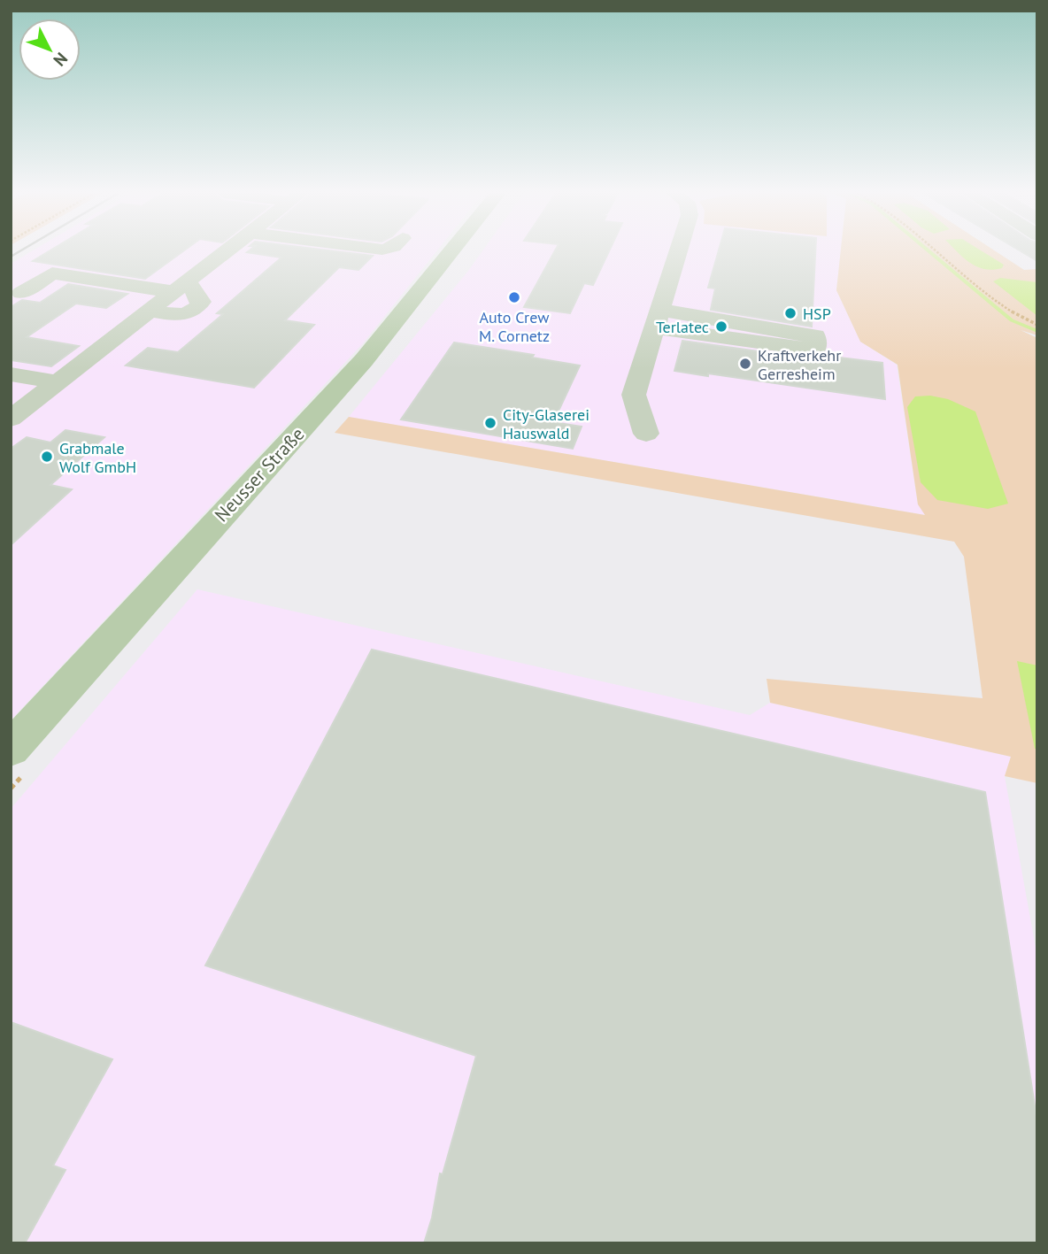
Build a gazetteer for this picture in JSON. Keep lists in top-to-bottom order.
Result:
{
  "streets": {
    "main road": ["Neusser Straße"]
  },
  "places": [
    "Auto Crew M. Cornetz",
    "HSP",
    "Terlatec",
    "Kraftverkehr Gerresheim",
    "City-Glaserei Hauswald",
    "Grabmale Wolf GmbH"
  ],
  "north": "bottom right"
}
